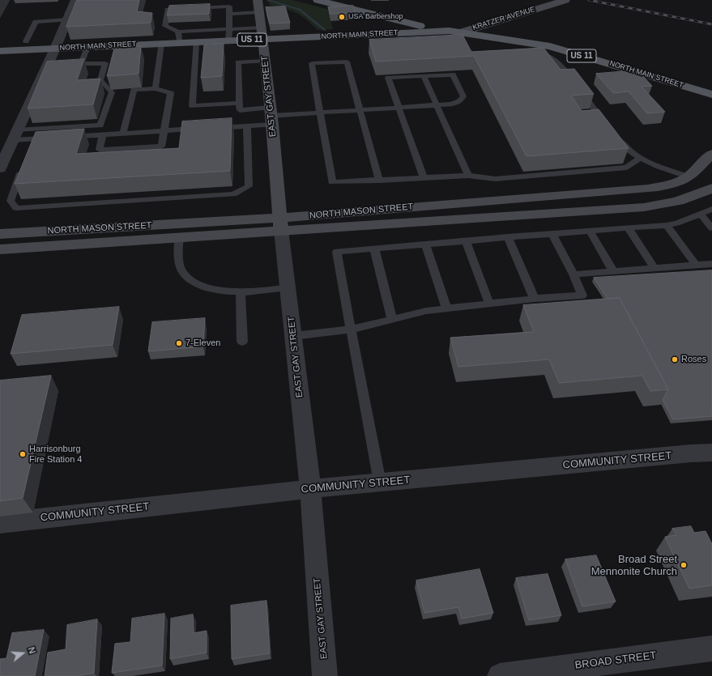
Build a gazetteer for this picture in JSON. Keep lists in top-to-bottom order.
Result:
{
  "streets": {
    "main road": [
      "KRATZER AVENUE",
      "NORTH MAIN STREET",
      "US 11",
      "EAST GAY STREET",
      "NORTH MASON STREET"
    ],
    "street": ["COMMUNITY STREET", "BROAD STREET"]
  },
  "crossings": [
    ["KRATZER AVENUE", "NORTH MAIN STREET"],
    ["NORTH MAIN STREET", "US 11"],
    ["NORTH MAIN STREET", "EAST GAY STREET"],
    ["EAST GAY STREET", "NORTH MASON STREET"],
    ["EAST GAY STREET", "COMMUNITY STREET"]
  ],
  "places": [
    "USA Barbershop",
    "7-Eleven",
    "Roses",
    "Harrisonburg Fire Station 4",
    "Broad Street Mennonite Church"
  ],
  "north": "right"
}
